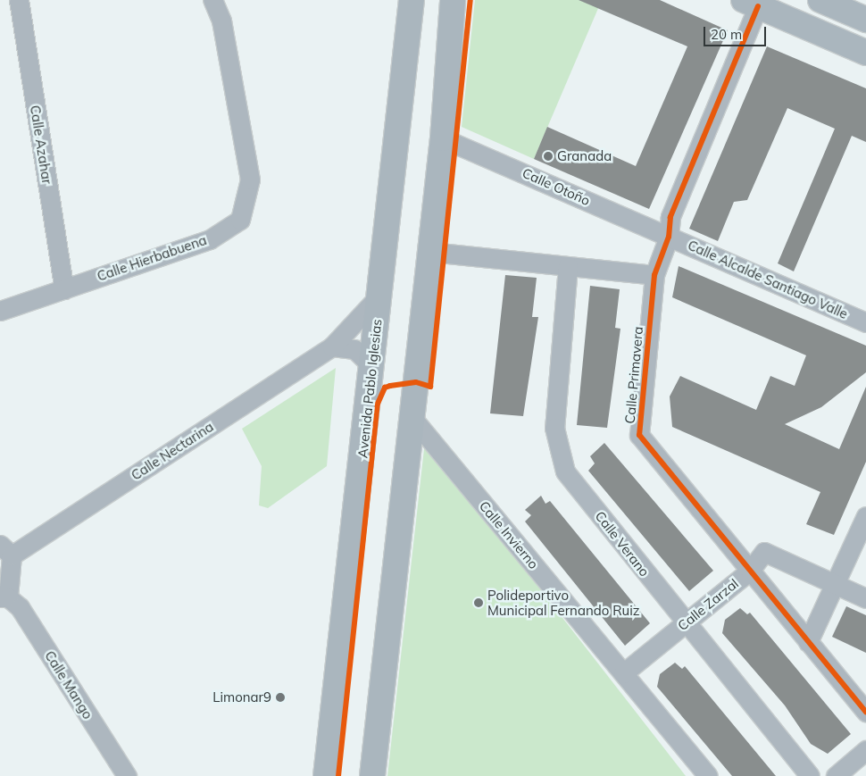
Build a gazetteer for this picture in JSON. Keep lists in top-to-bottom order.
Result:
{
  "streets": {
    "street": [
      "Calle Azahar",
      "Calle Otoño",
      "Calle Hierbabuena",
      "Calle Alcalde Santiago Valle",
      "Calle Primavera",
      "Avenida Pablo Iglesias",
      "Calle Nectarina",
      "Calle Invierno",
      "Calle Verano",
      "Calle Zarzal",
      "Calle Mango"
    ]
  },
  "crossings": [
    ["Calle Azahar", "Calle Hierbabuena"],
    ["Calle Otoño", "Calle Alcalde Santiago Valle"],
    ["Calle Otoño", "Calle Primavera"],
    ["Calle Alcalde Santiago Valle", "Calle Primavera"],
    ["Calle Primavera", "Calle Zarzal"],
    ["Avenida Pablo Iglesias", "Calle Nectarina"],
    ["Calle Invierno", "Calle Zarzal"],
    ["Calle Verano", "Calle Zarzal"]
  ],
  "places": ["Granada", "Polideportivo Municipal Fernando Ruiz", "Limonar9"],
  "scale_bar": "20 m"
}
